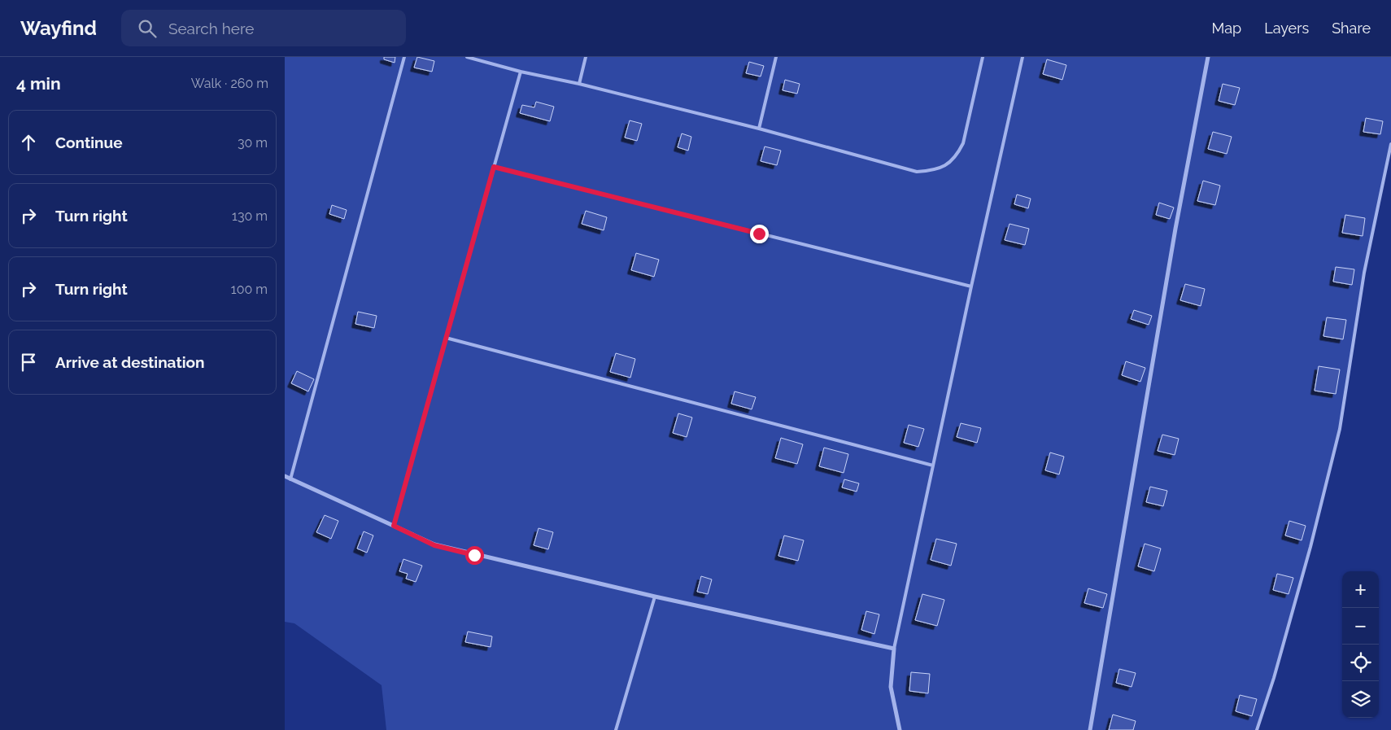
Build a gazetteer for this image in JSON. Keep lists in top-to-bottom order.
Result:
{
  "page": {
    "header": "Wayfind",
    "search": "Search here",
    "nav": ["Map", "Layers", "Share"],
    "heading": ["4 min", "Walk · 260 m"],
    "list": [
      ["Continue", "30 m"],
      ["Turn right", "130 m"],
      ["Turn right", "100 m"],
      "Arrive at destination"
    ],
    "map_buttons": ["+", "−"]
  }
}
